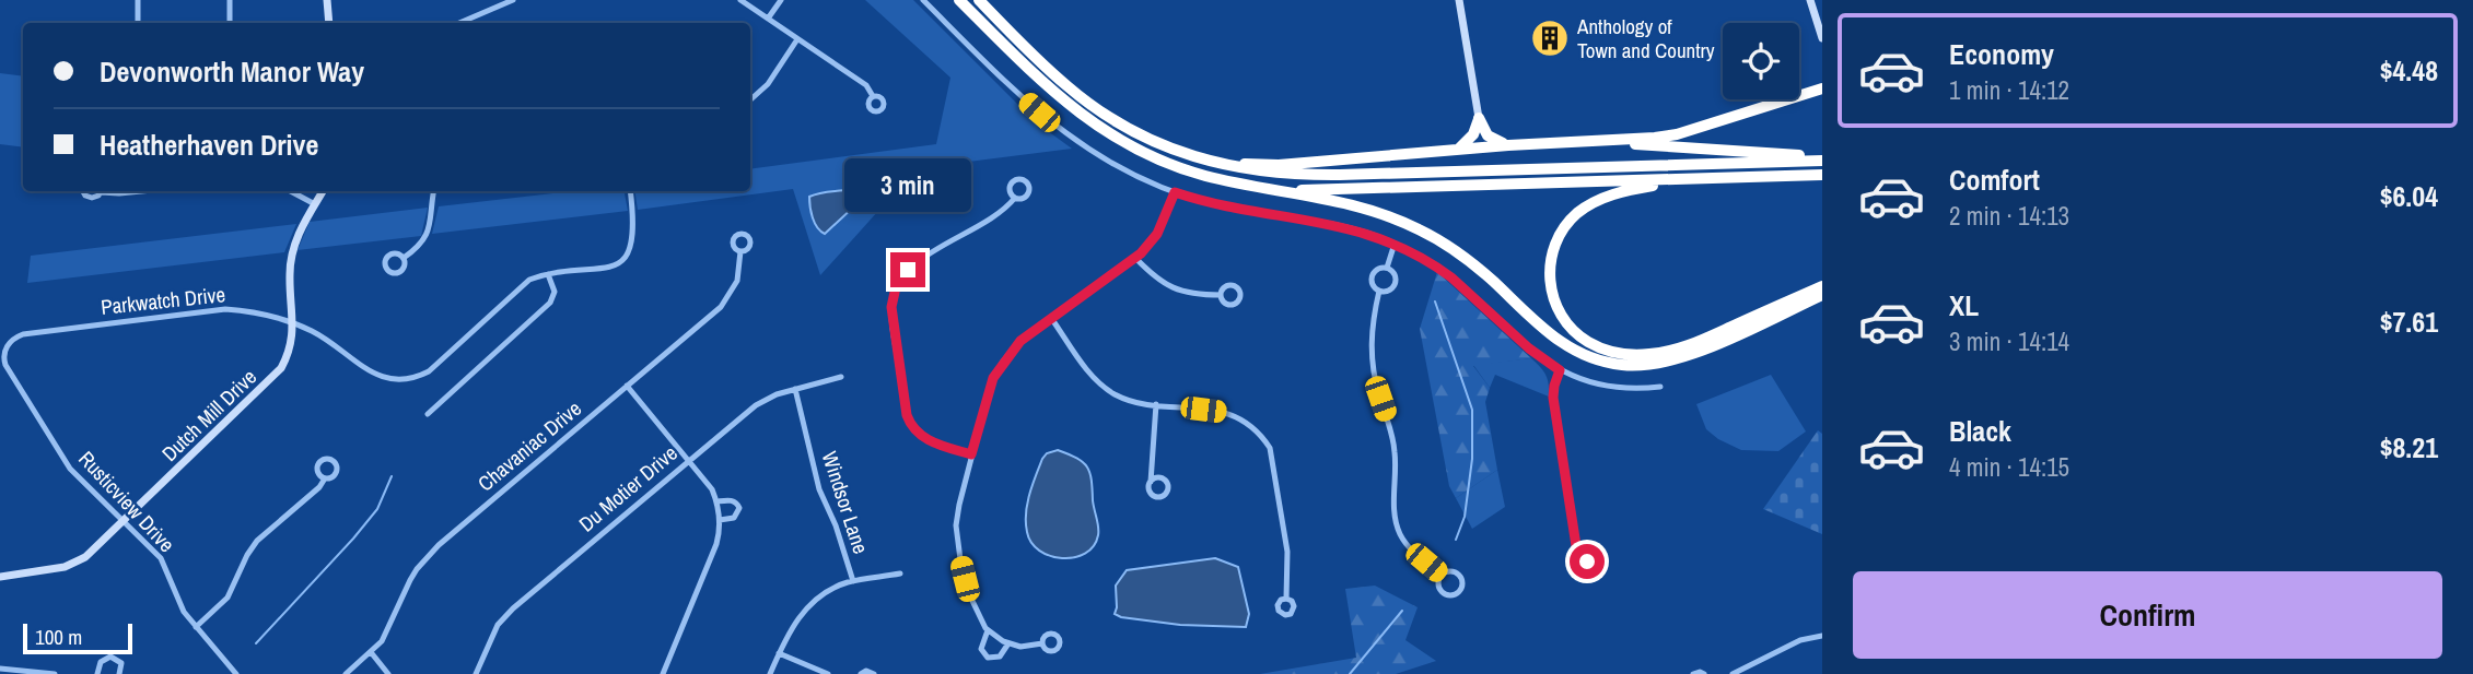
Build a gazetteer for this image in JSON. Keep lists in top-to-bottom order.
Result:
{
  "streets": {
    "street": [
      "Parkwatch Drive",
      "Dutch Mill Drive",
      "Chavaniac Drive",
      "Du Motier Drive",
      "Rusticview Drive",
      "Windsor Lane"
    ]
  },
  "crossings": [
    ["Parkwatch Drive", "Dutch Mill Drive"],
    ["Parkwatch Drive", "Rusticview Drive"],
    ["Dutch Mill Drive", "Rusticview Drive"],
    ["Du Motier Drive", "Windsor Lane"]
  ],
  "places": {
    "building": ["Anthology of Town and Country"]
  },
  "scale_bar": "100 m",
  "page": {
    "list": [
      {
        "name": "Economy",
        "note": "1 min · 14:12",
        "value": "$4.48"
      },
      {
        "name": "Comfort",
        "note": "2 min · 14:13",
        "value": "$6.04"
      },
      {
        "name": "XL",
        "note": "3 min · 14:14",
        "value": "$7.61"
      },
      {
        "name": "Black",
        "note": "4 min · 14:15",
        "value": "$8.21"
      }
    ],
    "banner": ["Devonworth Manor Way", "Heatherhaven Drive"],
    "bubble": "3 min",
    "buttons": "Confirm",
    "scale": "100 m"
  }
}
